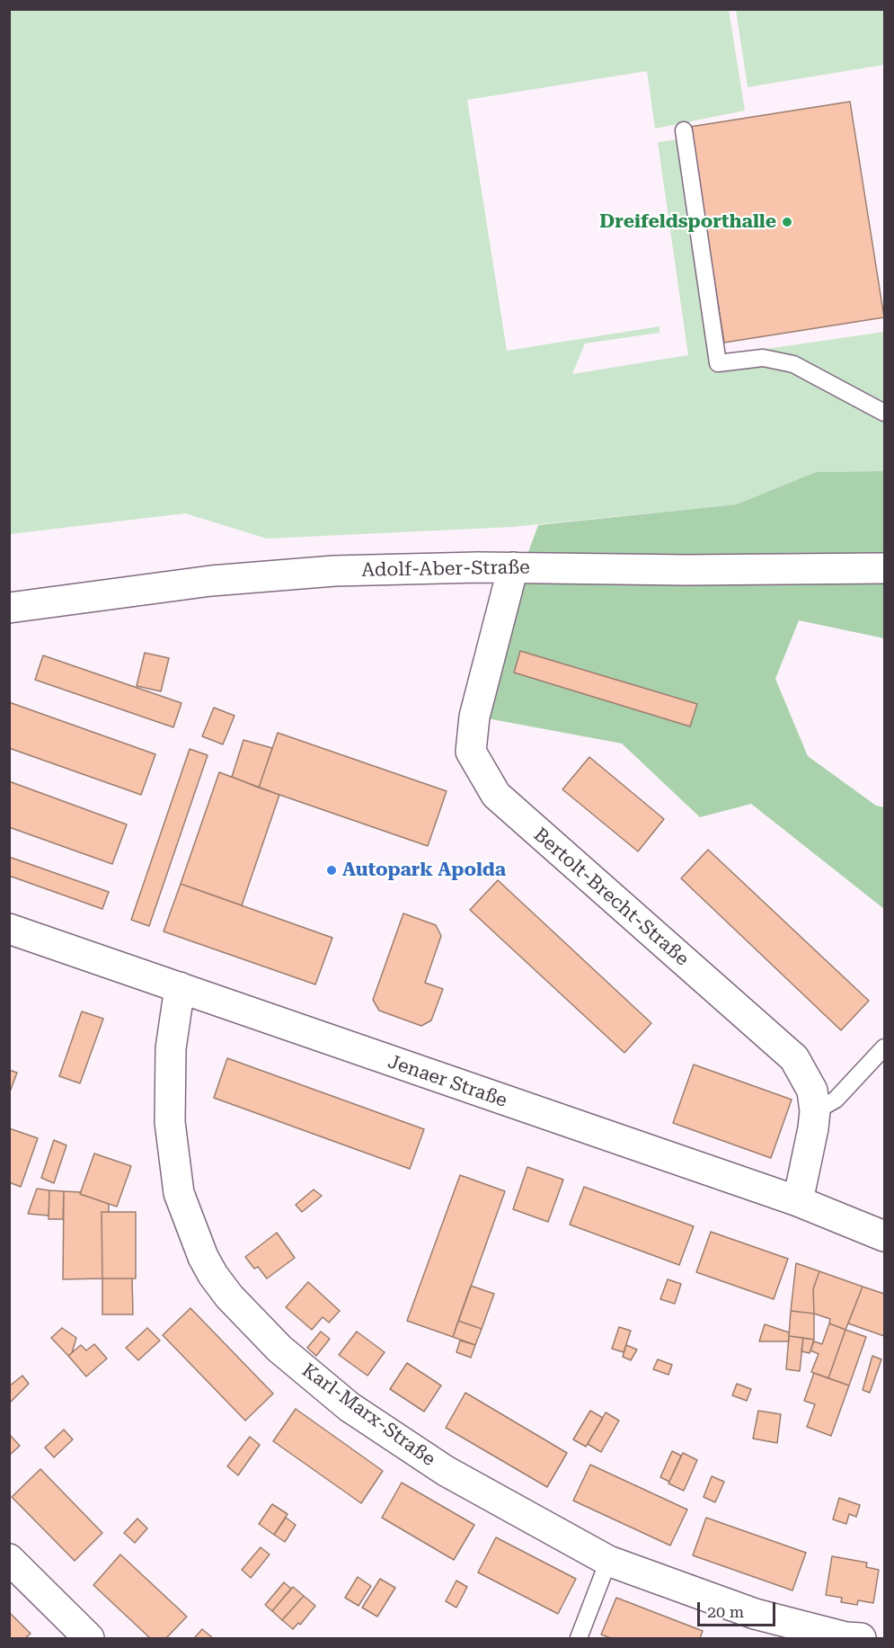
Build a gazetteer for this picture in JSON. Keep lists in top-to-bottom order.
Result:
{
  "streets": {
    "street": [
      "Adolf-Aber-Straße",
      "Bertolt-Brecht-Straße",
      "Jenaer Straße",
      "Karl-Marx-Straße"
    ]
  },
  "crossings": [
    ["Adolf-Aber-Straße", "Bertolt-Brecht-Straße"],
    ["Bertolt-Brecht-Straße", "Jenaer Straße"],
    ["Jenaer Straße", "Karl-Marx-Straße"]
  ],
  "places": ["Dreifeldsporthalle", "Autopark Apolda"],
  "scale_bar": "20 m"
}
